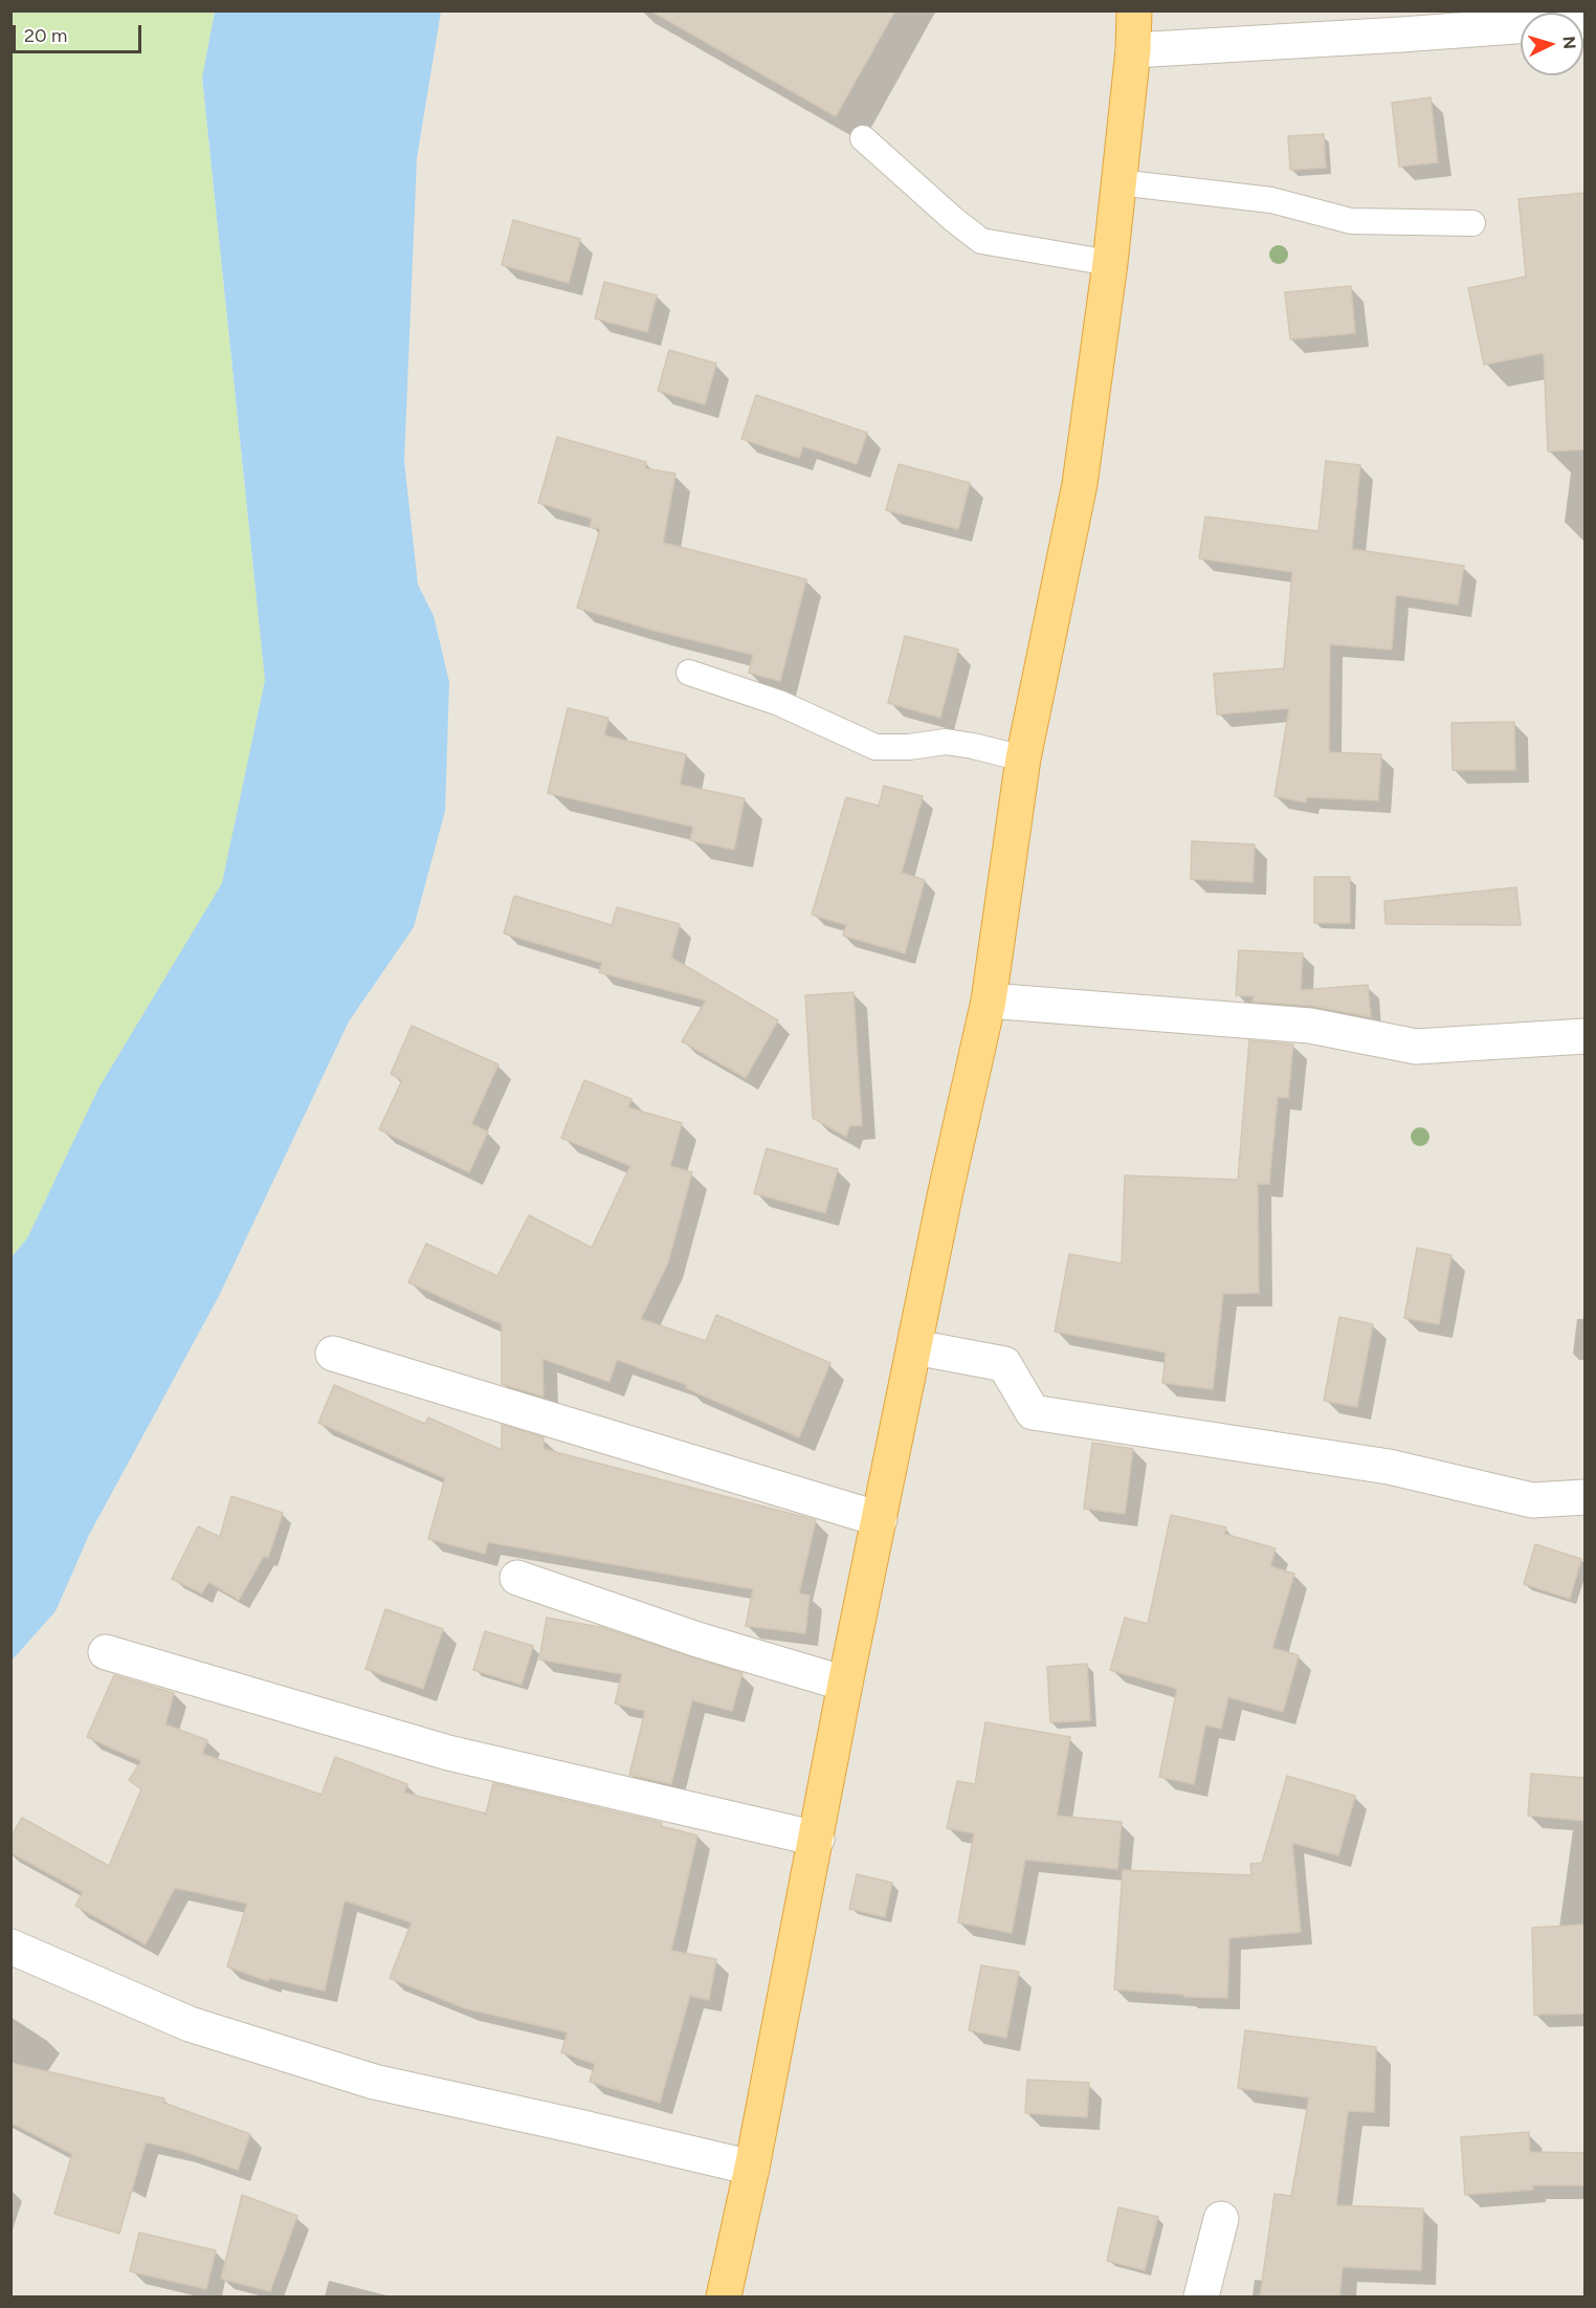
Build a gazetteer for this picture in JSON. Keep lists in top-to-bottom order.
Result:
{
  "scale_bar": "20 m",
  "north": "right"
}
